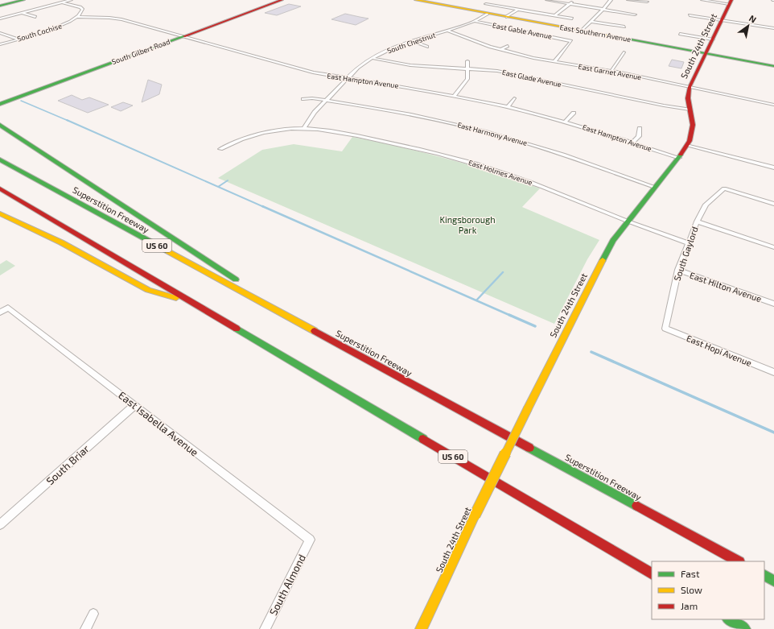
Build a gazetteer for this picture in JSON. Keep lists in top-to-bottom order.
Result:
{
  "streets": {
    "main road": [
      "East Southern Avenue",
      "South 24th Street",
      "South Gilbert Road",
      "Superstition Freeway",
      "US 60"
    ],
    "street": [
      "East Gable Avenue",
      "South Cochise",
      "South Chestnut",
      "East Garnet Avenue",
      "East Glade Avenue",
      "East Hampton Avenue",
      "East Harmony Avenue",
      "East Holmes Avenue",
      "South Gaylord",
      "East Hilton Avenue",
      "East Hopi Avenue",
      "East Isabella Avenue",
      "South Briar",
      "South Almond"
    ]
  },
  "crossings": [
    ["East Gable Avenue", "South Chestnut"],
    ["East Gable Avenue", "East Garnet Avenue"],
    ["South Cochise", "East Hampton Avenue"],
    ["East Southern Avenue", "South Chestnut"],
    ["East Southern Avenue", "South 24th Street"],
    ["South Chestnut", "East Garnet Avenue"],
    ["South Chestnut", "East Glade Avenue"],
    ["South Chestnut", "East Hampton Avenue"],
    ["South Chestnut", "East Harmony Avenue"],
    ["South Chestnut", "East Holmes Avenue"],
    ["South 24th Street", "East Garnet Avenue"],
    ["South 24th Street", "East Glade Avenue"],
    ["South 24th Street", "East Hampton Avenue"],
    ["South 24th Street", "East Harmony Avenue"],
    ["South 24th Street", "East Holmes Avenue"],
    ["South Gilbert Road", "East Hampton Avenue"],
    ["East Holmes Avenue", "South Gaylord"],
    ["South Gaylord", "East Hilton Avenue"],
    ["South Gaylord", "East Hopi Avenue"],
    ["East Isabella Avenue", "South Briar"],
    ["East Isabella Avenue", "South Almond"]
  ],
  "parks": ["Kingsborough Park"],
  "legend": ["Fast", "Slow", "Jam"],
  "north": "top right"
}
